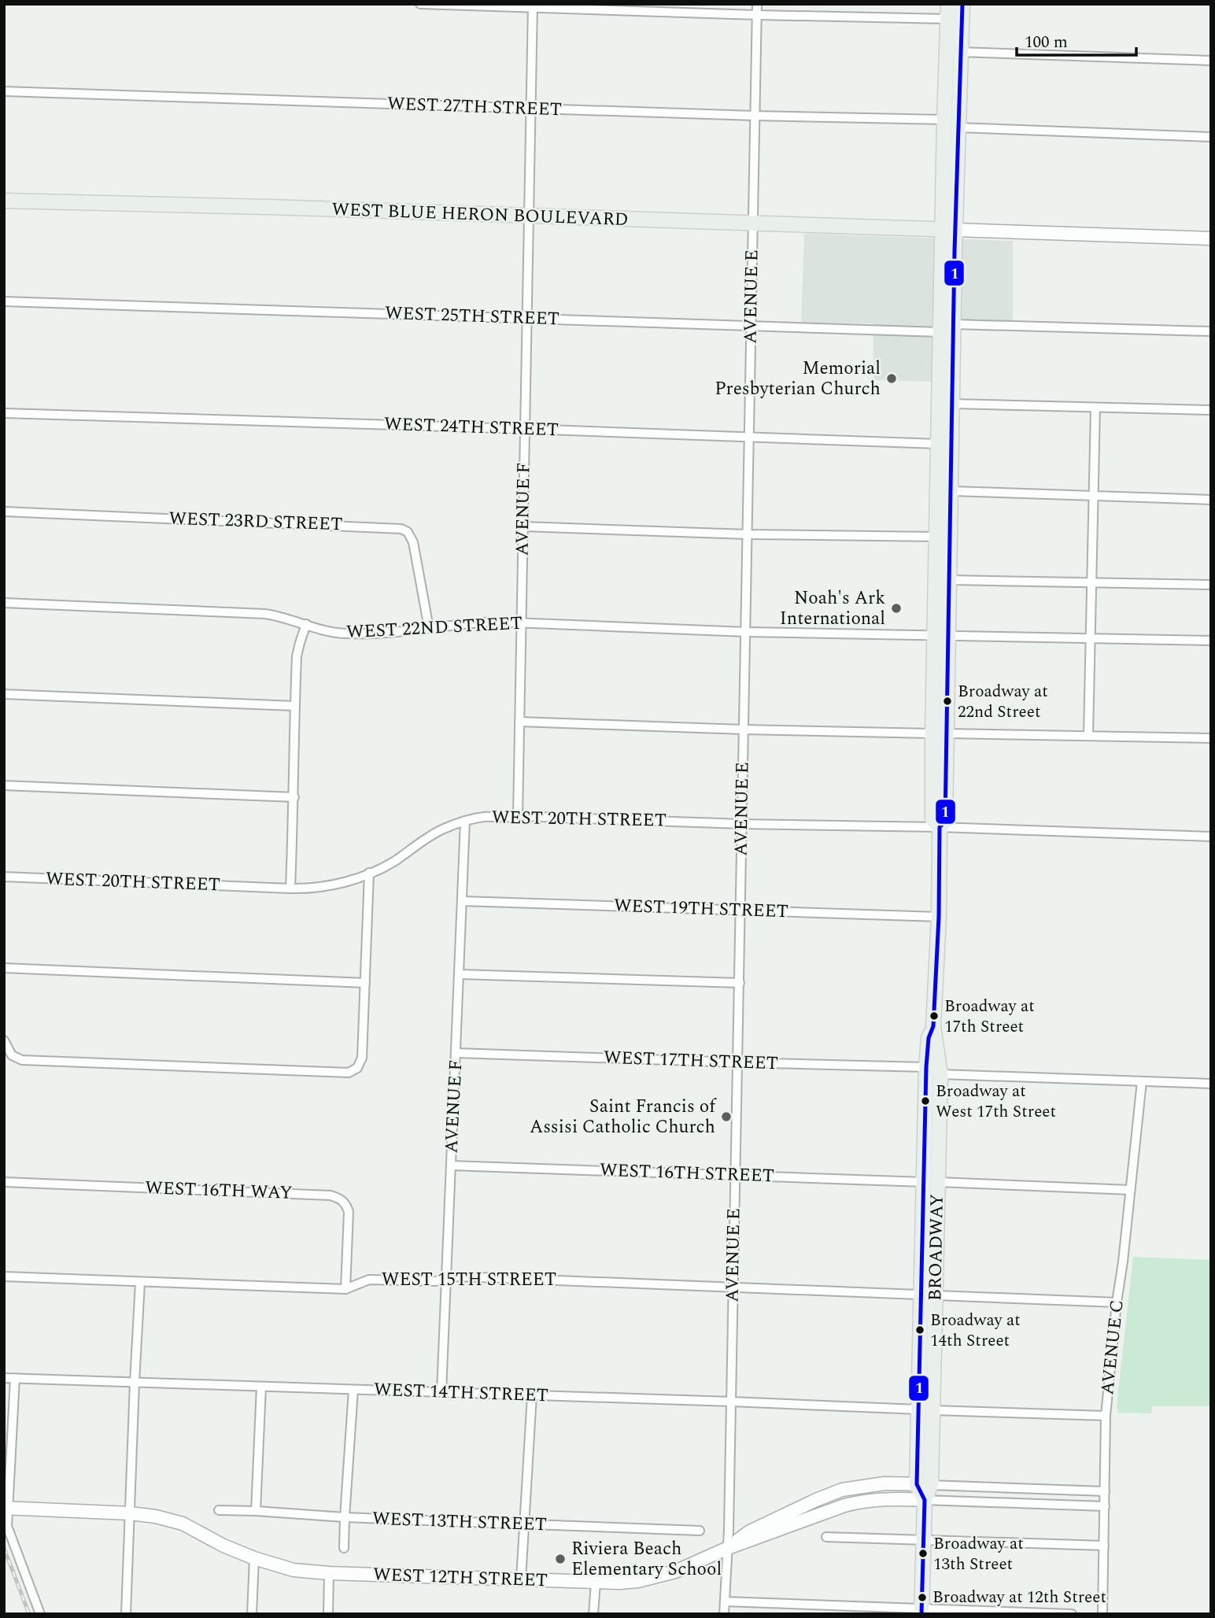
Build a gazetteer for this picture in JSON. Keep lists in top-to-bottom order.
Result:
{
  "streets": {
    "main road": ["WEST BLUE HERON BOULEVARD", "BROADWAY"],
    "street": [
      "WEST 27TH STREET",
      "AVENUE E",
      "WEST 25TH STREET",
      "WEST 24TH STREET",
      "AVENUE F",
      "WEST 23RD STREET",
      "WEST 22ND STREET",
      "WEST 20TH STREET",
      "WEST 19TH STREET",
      "WEST 17TH STREET",
      "WEST 16TH STREET",
      "WEST 16TH WAY",
      "WEST 15TH STREET",
      "AVENUE C",
      "WEST 14TH STREET",
      "WEST 13TH STREET",
      "WEST 12TH STREET"
    ]
  },
  "crossings": [
    ["WEST 27TH STREET", "AVENUE E"],
    ["WEST 27TH STREET", "AVENUE F"],
    ["WEST 27TH STREET", "BROADWAY"],
    ["WEST BLUE HERON BOULEVARD", "AVENUE E"],
    ["WEST BLUE HERON BOULEVARD", "AVENUE F"],
    ["WEST BLUE HERON BOULEVARD", "BROADWAY"],
    ["AVENUE E", "WEST 25TH STREET"],
    ["AVENUE E", "WEST 24TH STREET"],
    ["AVENUE E", "WEST 22ND STREET"],
    ["AVENUE E", "WEST 20TH STREET"],
    ["AVENUE E", "WEST 19TH STREET"],
    ["AVENUE E", "WEST 17TH STREET"],
    ["AVENUE E", "WEST 16TH STREET"],
    ["AVENUE E", "WEST 15TH STREET"],
    ["AVENUE E", "WEST 14TH STREET"],
    ["AVENUE E", "WEST 12TH STREET"],
    ["WEST 25TH STREET", "AVENUE F"],
    ["WEST 25TH STREET", "BROADWAY"],
    ["WEST 24TH STREET", "AVENUE F"],
    ["WEST 24TH STREET", "BROADWAY"],
    ["AVENUE F", "WEST 22ND STREET"],
    ["AVENUE F", "WEST 20TH STREET"],
    ["AVENUE F", "WEST 19TH STREET"],
    ["AVENUE F", "WEST 17TH STREET"],
    ["AVENUE F", "WEST 16TH STREET"],
    ["AVENUE F", "WEST 15TH STREET"],
    ["AVENUE F", "WEST 14TH STREET"],
    ["WEST 23RD STREET", "WEST 22ND STREET"],
    ["WEST 22ND STREET", "BROADWAY"],
    ["WEST 20TH STREET", "BROADWAY"],
    ["WEST 19TH STREET", "BROADWAY"],
    ["WEST 17TH STREET", "BROADWAY"],
    ["WEST 16TH STREET", "BROADWAY"],
    ["WEST 16TH STREET", "AVENUE C"],
    ["WEST 16TH WAY", "WEST 15TH STREET"],
    ["BROADWAY", "WEST 15TH STREET"],
    ["BROADWAY", "WEST 14TH STREET"],
    ["BROADWAY", "WEST 12TH STREET"],
    ["WEST 15TH STREET", "AVENUE C"],
    ["AVENUE C", "WEST 14TH STREET"]
  ],
  "places": [
    "Memorial Presbyterian Church",
    "Noah's Ark International",
    "Broadway at 22nd Street",
    "Broadway at 17th Street",
    "Broadway at West 17th Street",
    "Saint Francis of Assisi Catholic Church",
    "Broadway at 14th Street",
    "Broadway at 13th Street",
    "Riviera Beach Elementary School",
    "Broadway at 12th Street"
  ],
  "lines": ["transit line 1"],
  "scale_bar": "100 m"
}
